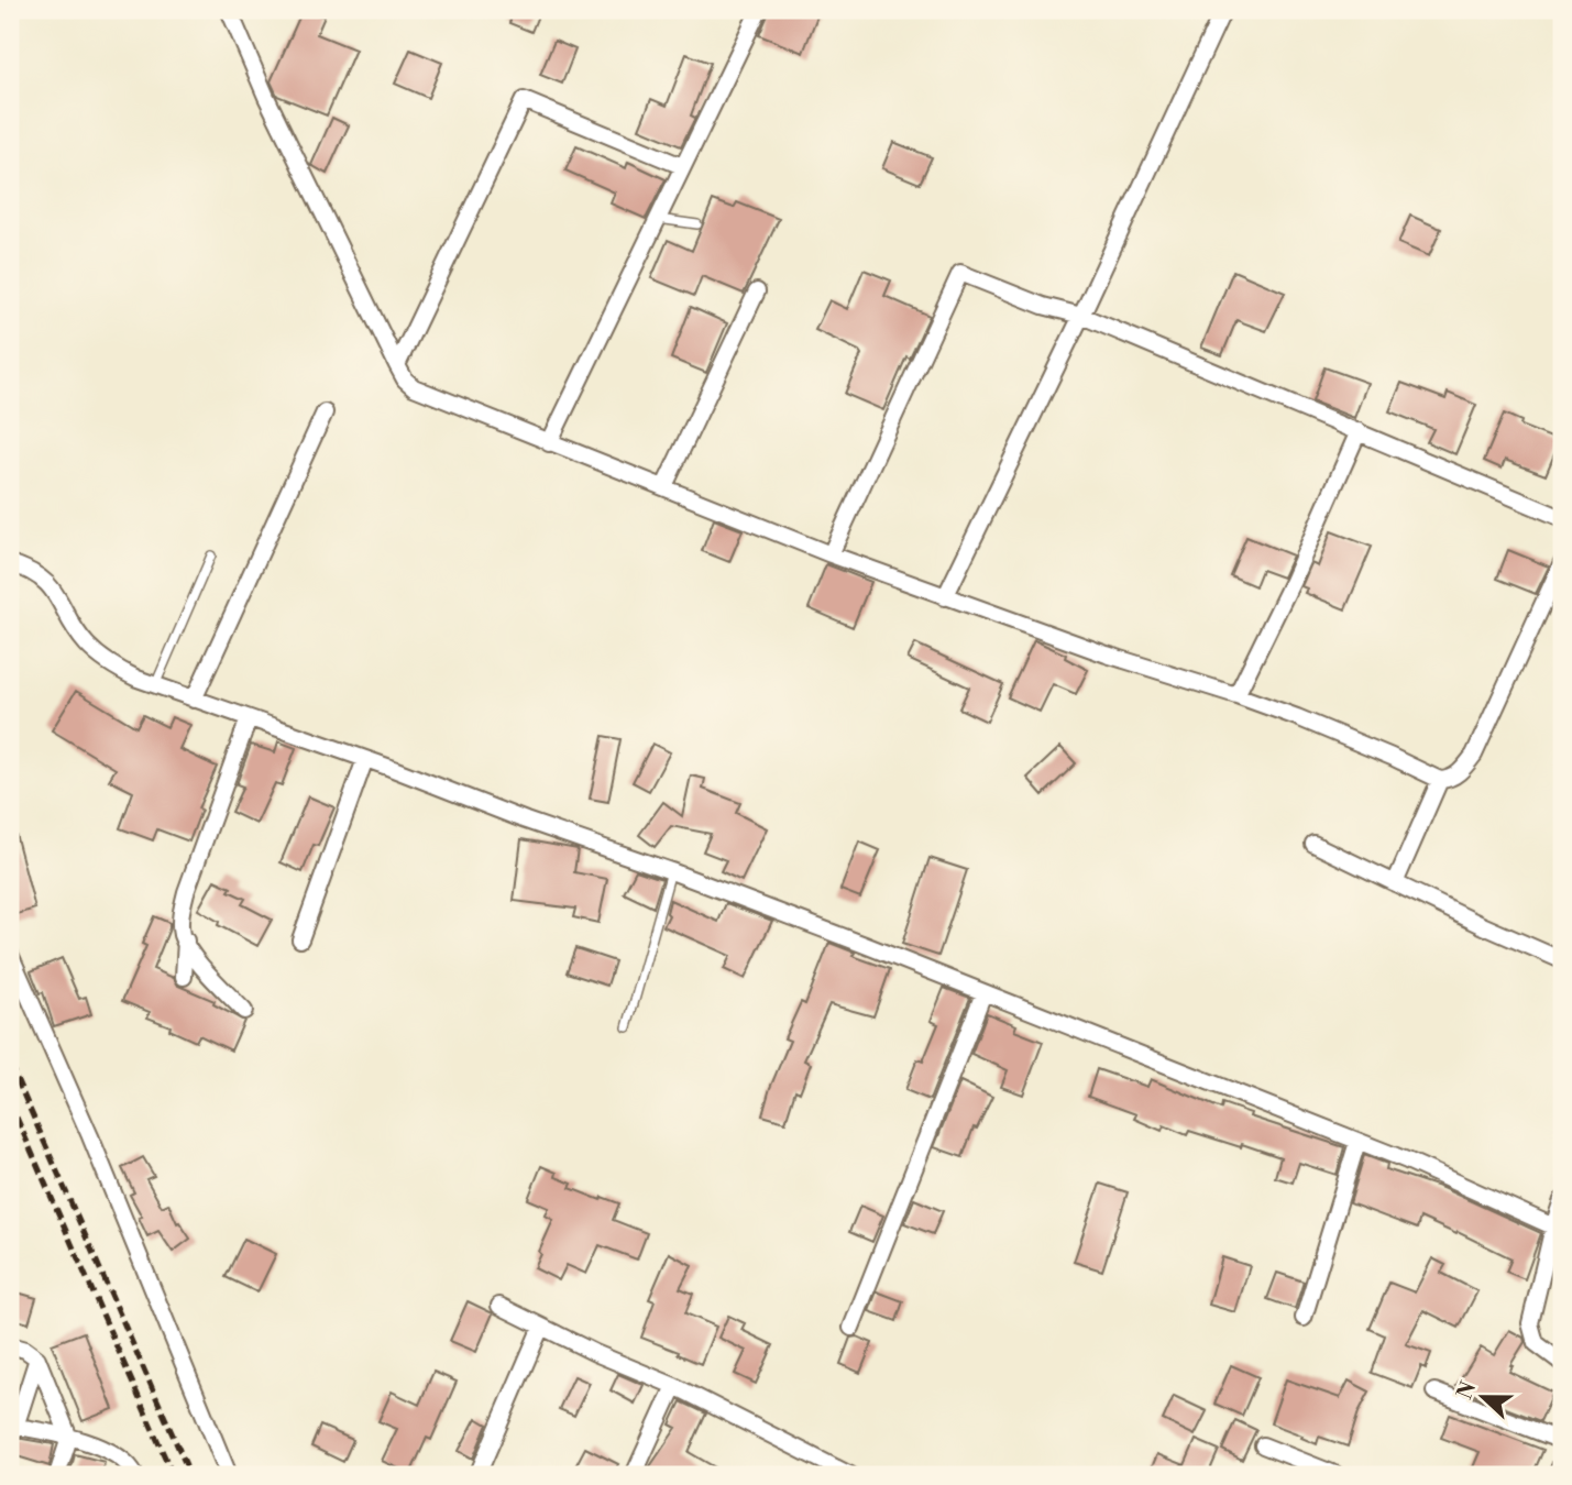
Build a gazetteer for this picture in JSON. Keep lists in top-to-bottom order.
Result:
{
  "north": "left"
}
